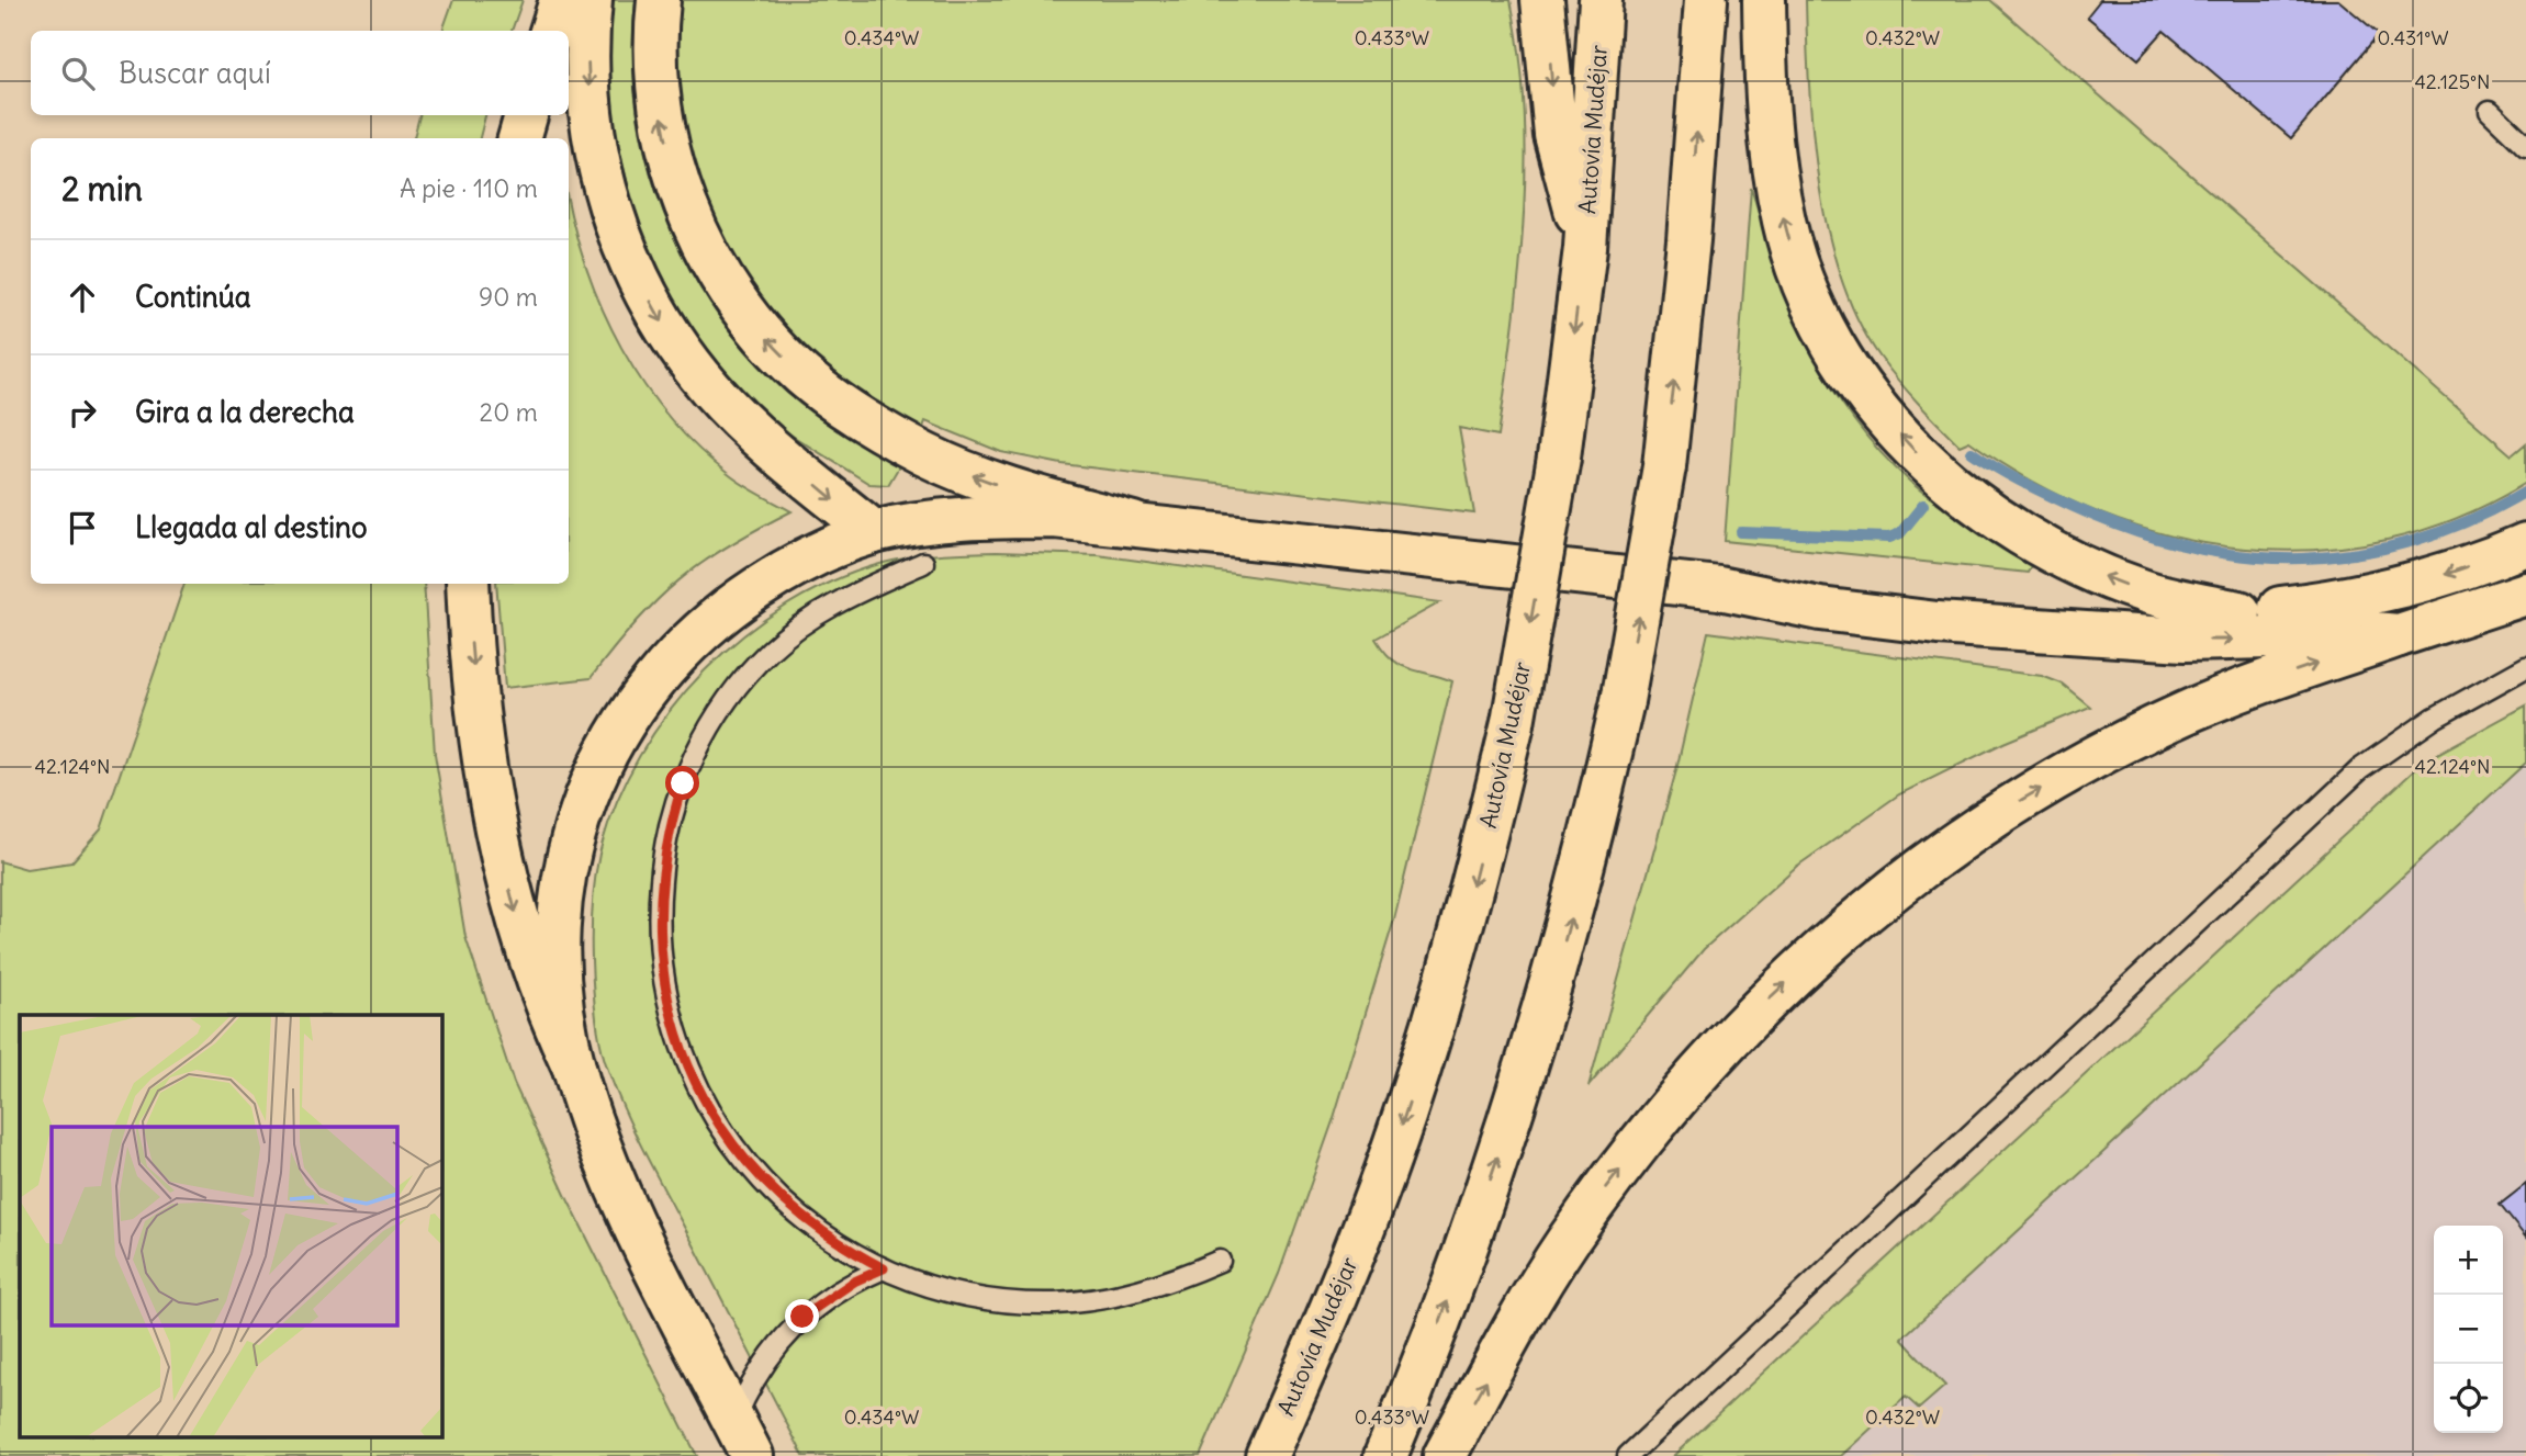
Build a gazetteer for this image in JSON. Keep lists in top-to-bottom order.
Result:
{
  "streets": {
    "highway": ["Autovía Mudéjar"]
  },
  "page": {
    "search": "Buscar aquí",
    "heading": ["2 min", "A pie · 110 m"],
    "list": [
      ["Continúa", "90 m"],
      ["Gira a la derecha", "20 m"],
      "Llegada al destino"
    ],
    "map_buttons": ["+", "−"]
  },
  "coordinates": [
    "0.434°W",
    "0.433°W",
    "0.432°W",
    "0.431°W",
    "42.125°N",
    "42.124°N"
  ]
}
